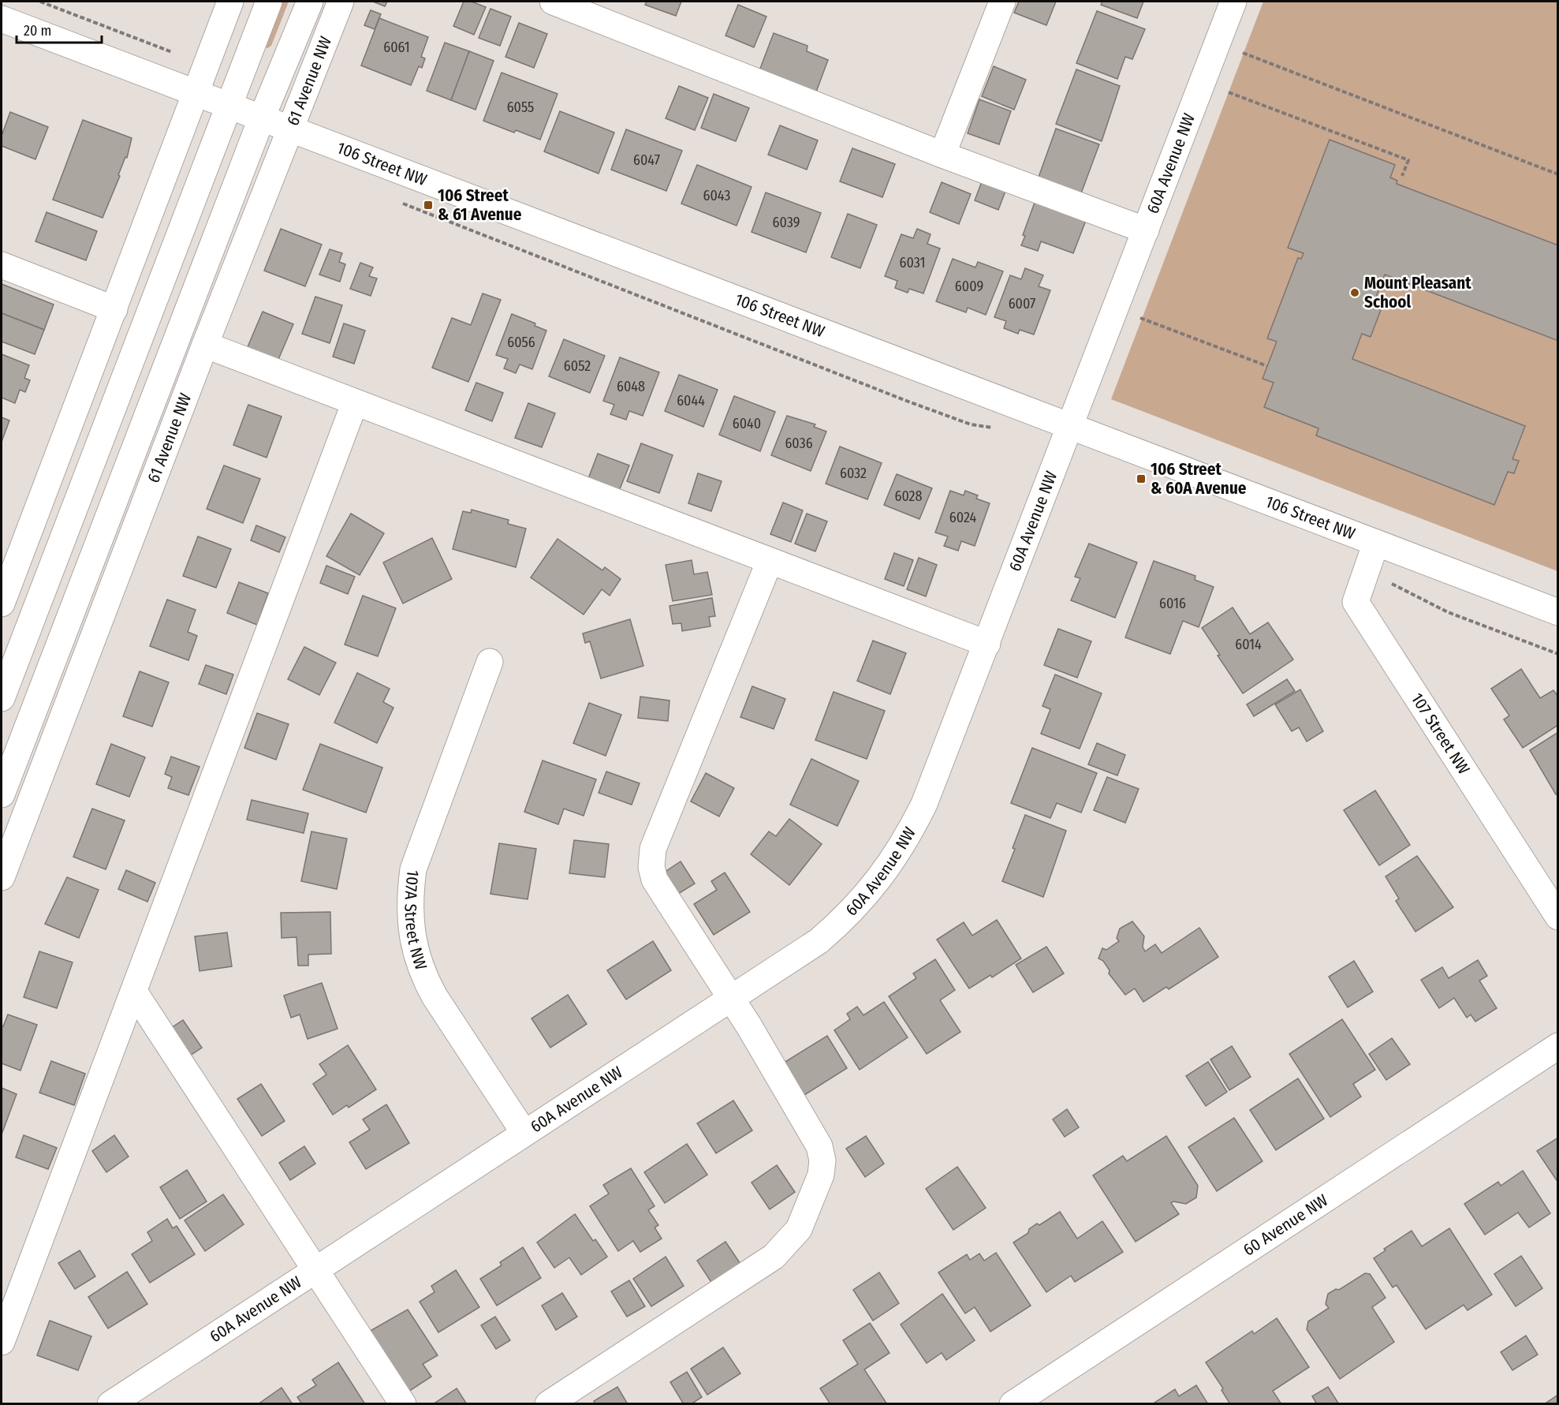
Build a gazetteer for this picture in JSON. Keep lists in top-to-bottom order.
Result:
{
  "streets": {
    "street": [
      "61 Avenue NW",
      "60A Avenue NW",
      "106 Street NW",
      "107 Street NW",
      "107A Street NW",
      "60 Avenue NW"
    ]
  },
  "crossings": [
    ["61 Avenue NW", "106 Street NW"],
    ["60A Avenue NW", "106 Street NW"],
    ["60A Avenue NW", "107A Street NW"],
    ["106 Street NW", "107 Street NW"]
  ],
  "places": {
    "transit": ["106 Street & 61 Avenue", "106 Street & 60A Avenue"],
    "other": ["Mount Pleasant School"]
  },
  "house_numbers": [
    "6061",
    "6055",
    "6047",
    "6043",
    "6039",
    "6031",
    "6009",
    "6007",
    "6056",
    "6052",
    "6048",
    "6044",
    "6040",
    "6036",
    "6032",
    "6028",
    "6024",
    "6016",
    "6014"
  ],
  "scale_bar": "20 m"
}
